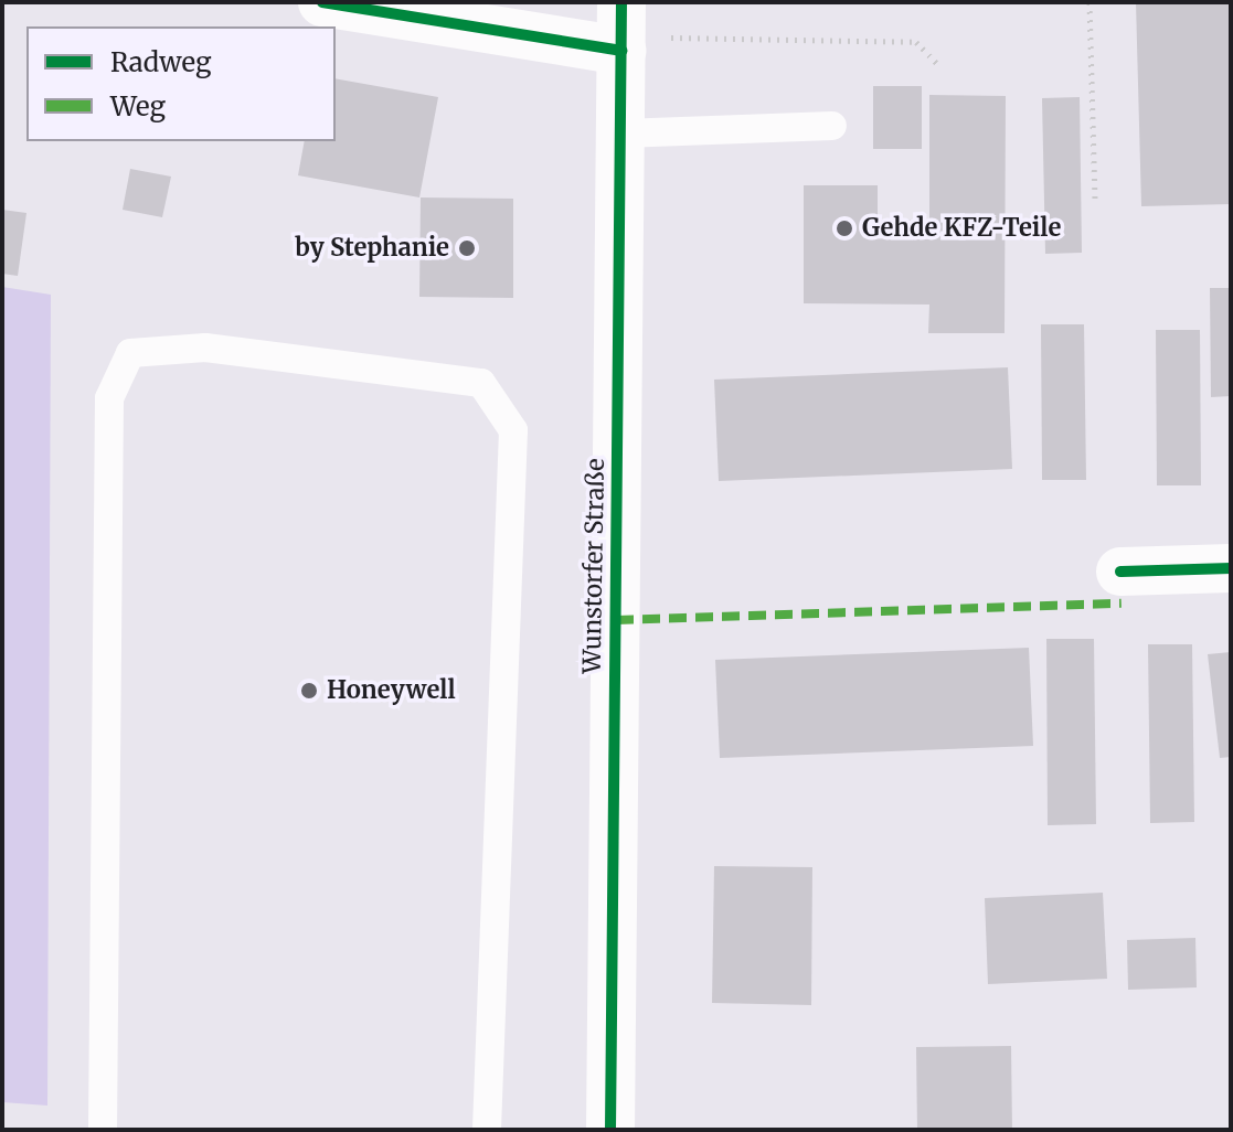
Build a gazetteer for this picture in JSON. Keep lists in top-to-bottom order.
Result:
{
  "streets": {
    "street": ["Wunstorfer Straße"]
  },
  "places": ["Gehde KFZ-Teile", "by Stephanie", "Honeywell"],
  "legend": ["Radweg", "Weg"]
}
